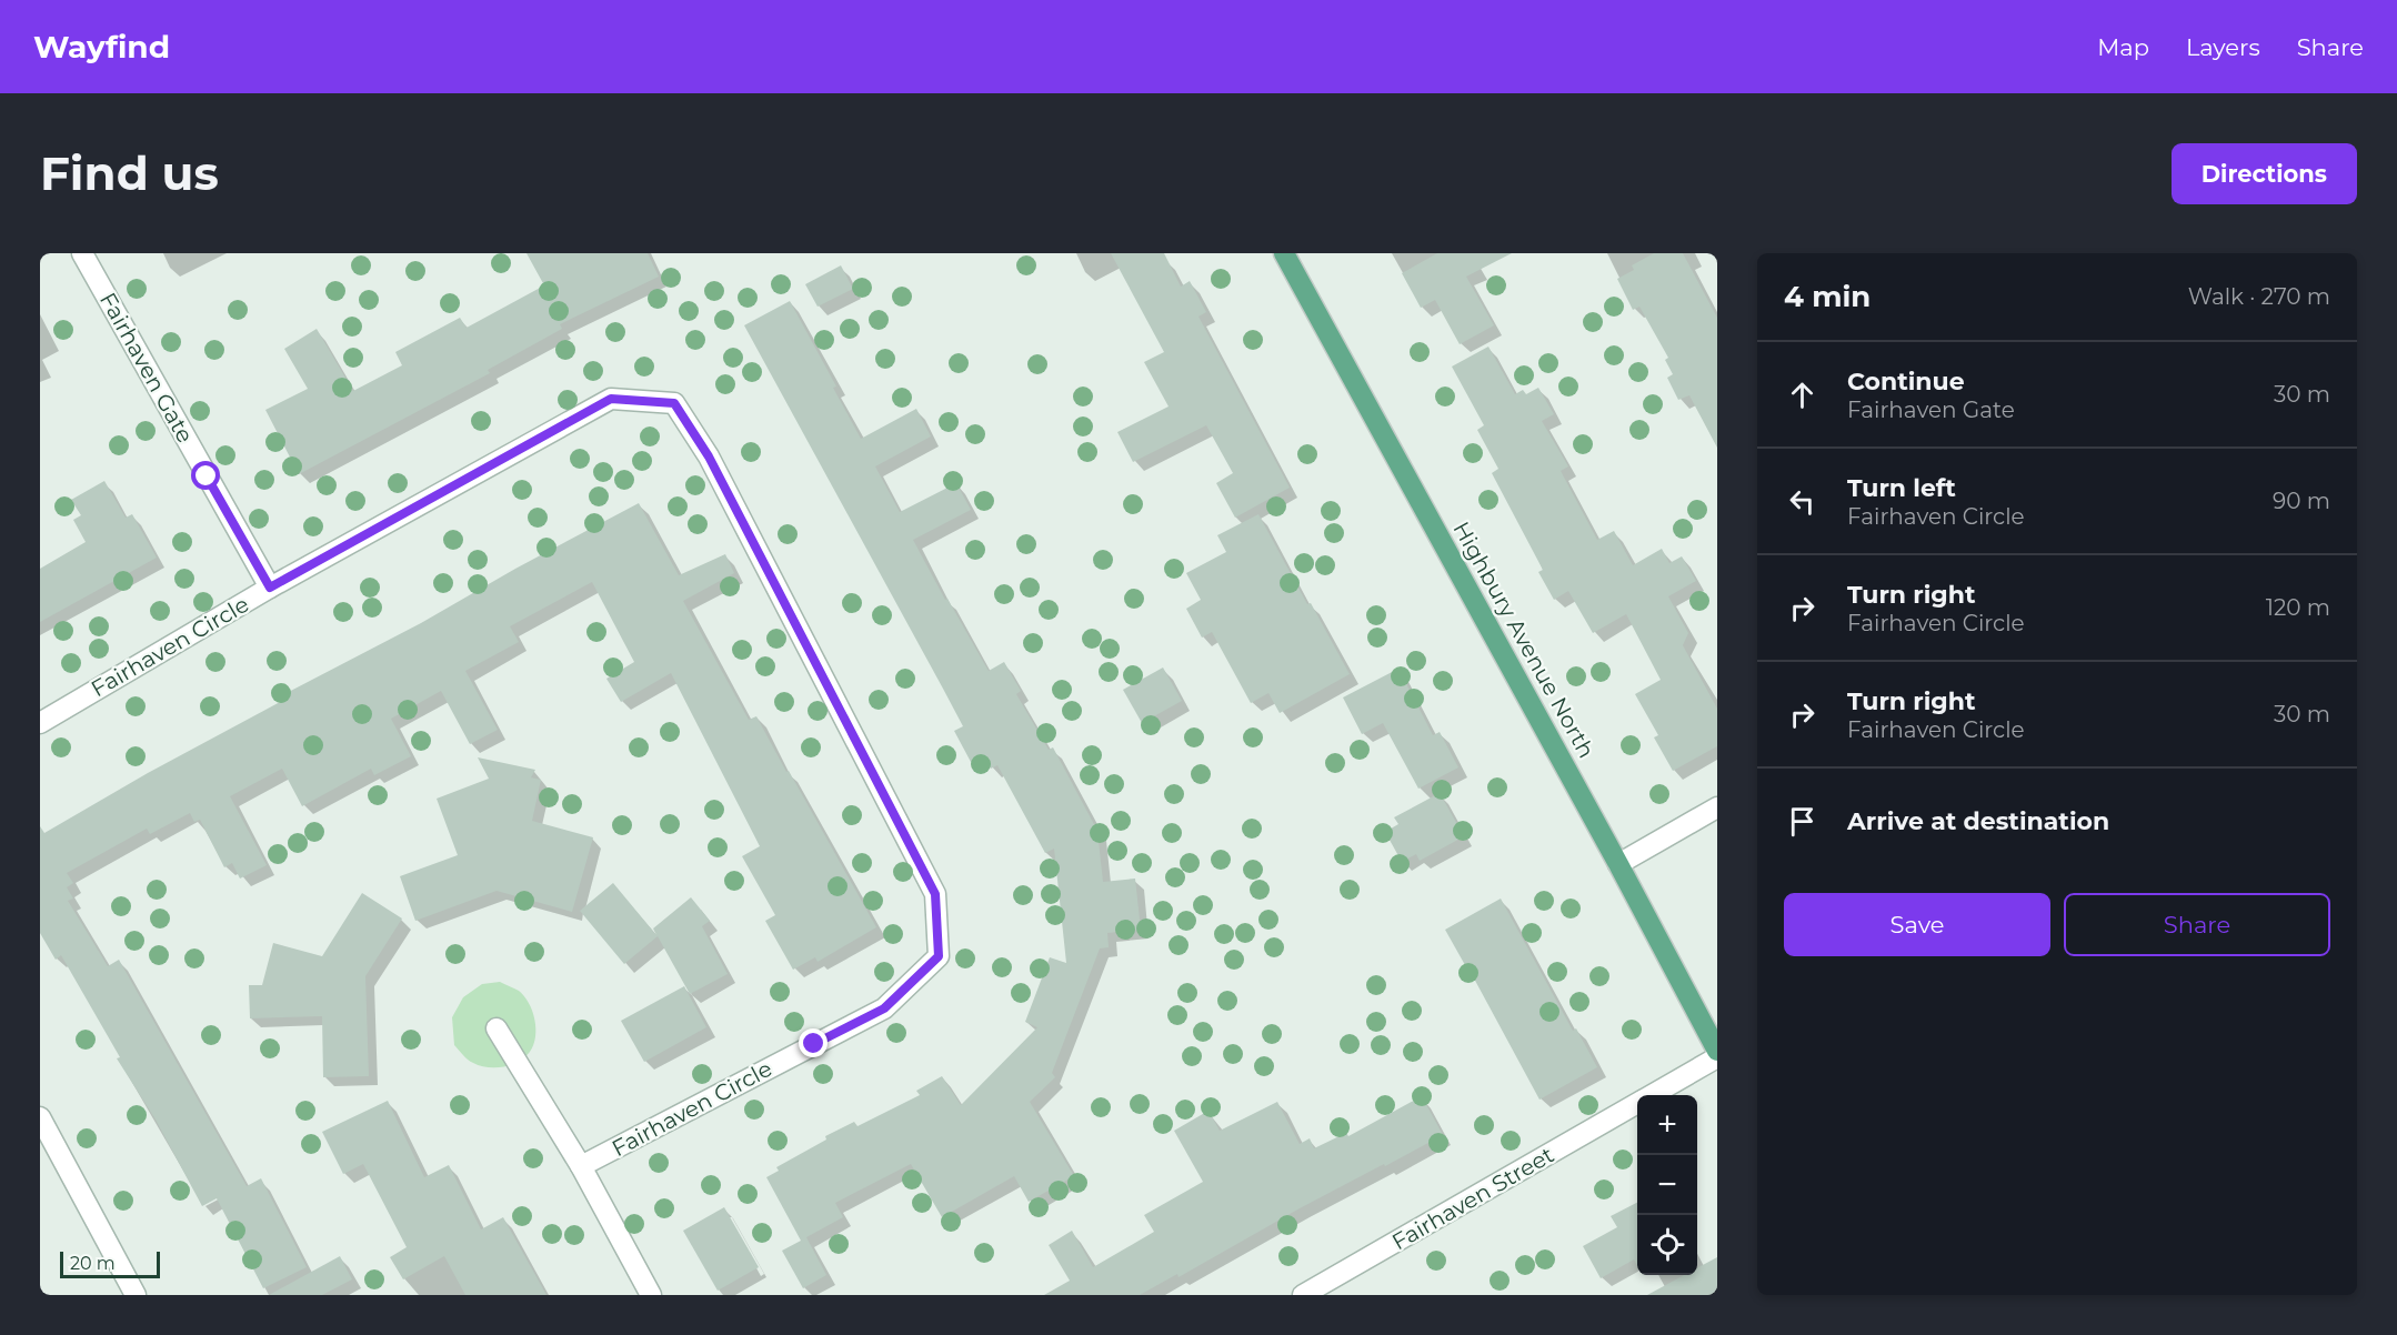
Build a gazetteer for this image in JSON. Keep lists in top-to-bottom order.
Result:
{
  "streets": {
    "main road": ["Highbury Avenue North"],
    "street": ["Fairhaven Gate", "Fairhaven Circle", "Fairhaven Street"]
  },
  "crossings": [
    ["Fairhaven Gate", "Fairhaven Circle"]
  ],
  "scale_bar": "20 m",
  "page": {
    "header": "Wayfind",
    "nav": ["Map", "Layers", "Share"],
    "buttons": [
      "Directions",
      ["Save", "Share"]
    ],
    "title": "Find us",
    "heading": ["4 min", "Walk · 270 m"],
    "list": [
      ["Continue", "Fairhaven Gate", "30 m"],
      ["Turn left", "Fairhaven Circle", "90 m"],
      ["Turn right", "Fairhaven Circle", "120 m"],
      ["Turn right", "Fairhaven Circle", "30 m"],
      "Arrive at destination"
    ],
    "map_buttons": ["+", "−"],
    "scale": "20 m"
  }
}
